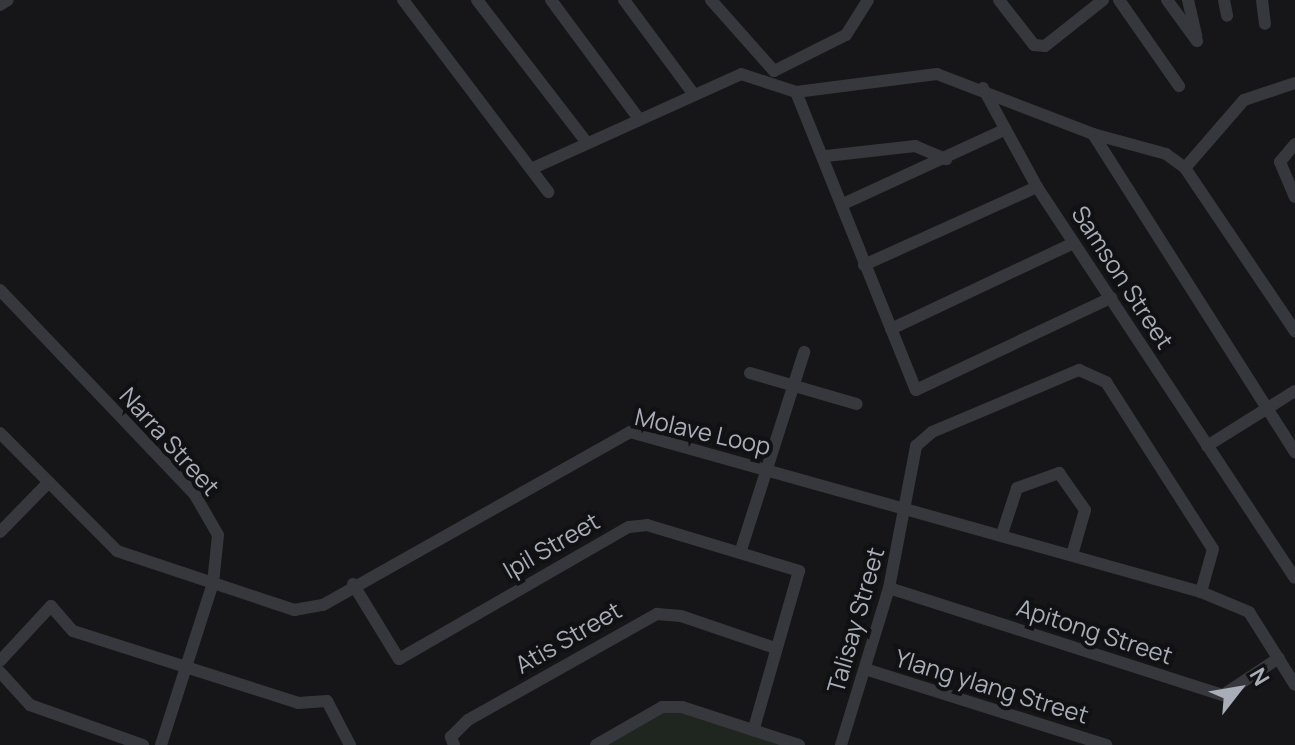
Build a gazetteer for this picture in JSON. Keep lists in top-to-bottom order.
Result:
{
  "streets": {
    "street": [
      "Samson Street",
      "Molave Loop",
      "Narra Street",
      "Ipil Street",
      "Talisay Street",
      "Apitong Street",
      "Atis Street",
      "Ylang ylang Street"
    ]
  },
  "crossings": [
    ["Molave Loop", "Narra Street"],
    ["Molave Loop", "Ipil Street"],
    ["Molave Loop", "Talisay Street"],
    ["Molave Loop", "Apitong Street"],
    ["Ipil Street", "Atis Street"],
    ["Talisay Street", "Apitong Street"],
    ["Talisay Street", "Ylang ylang Street"]
  ],
  "north": "top right"
}
